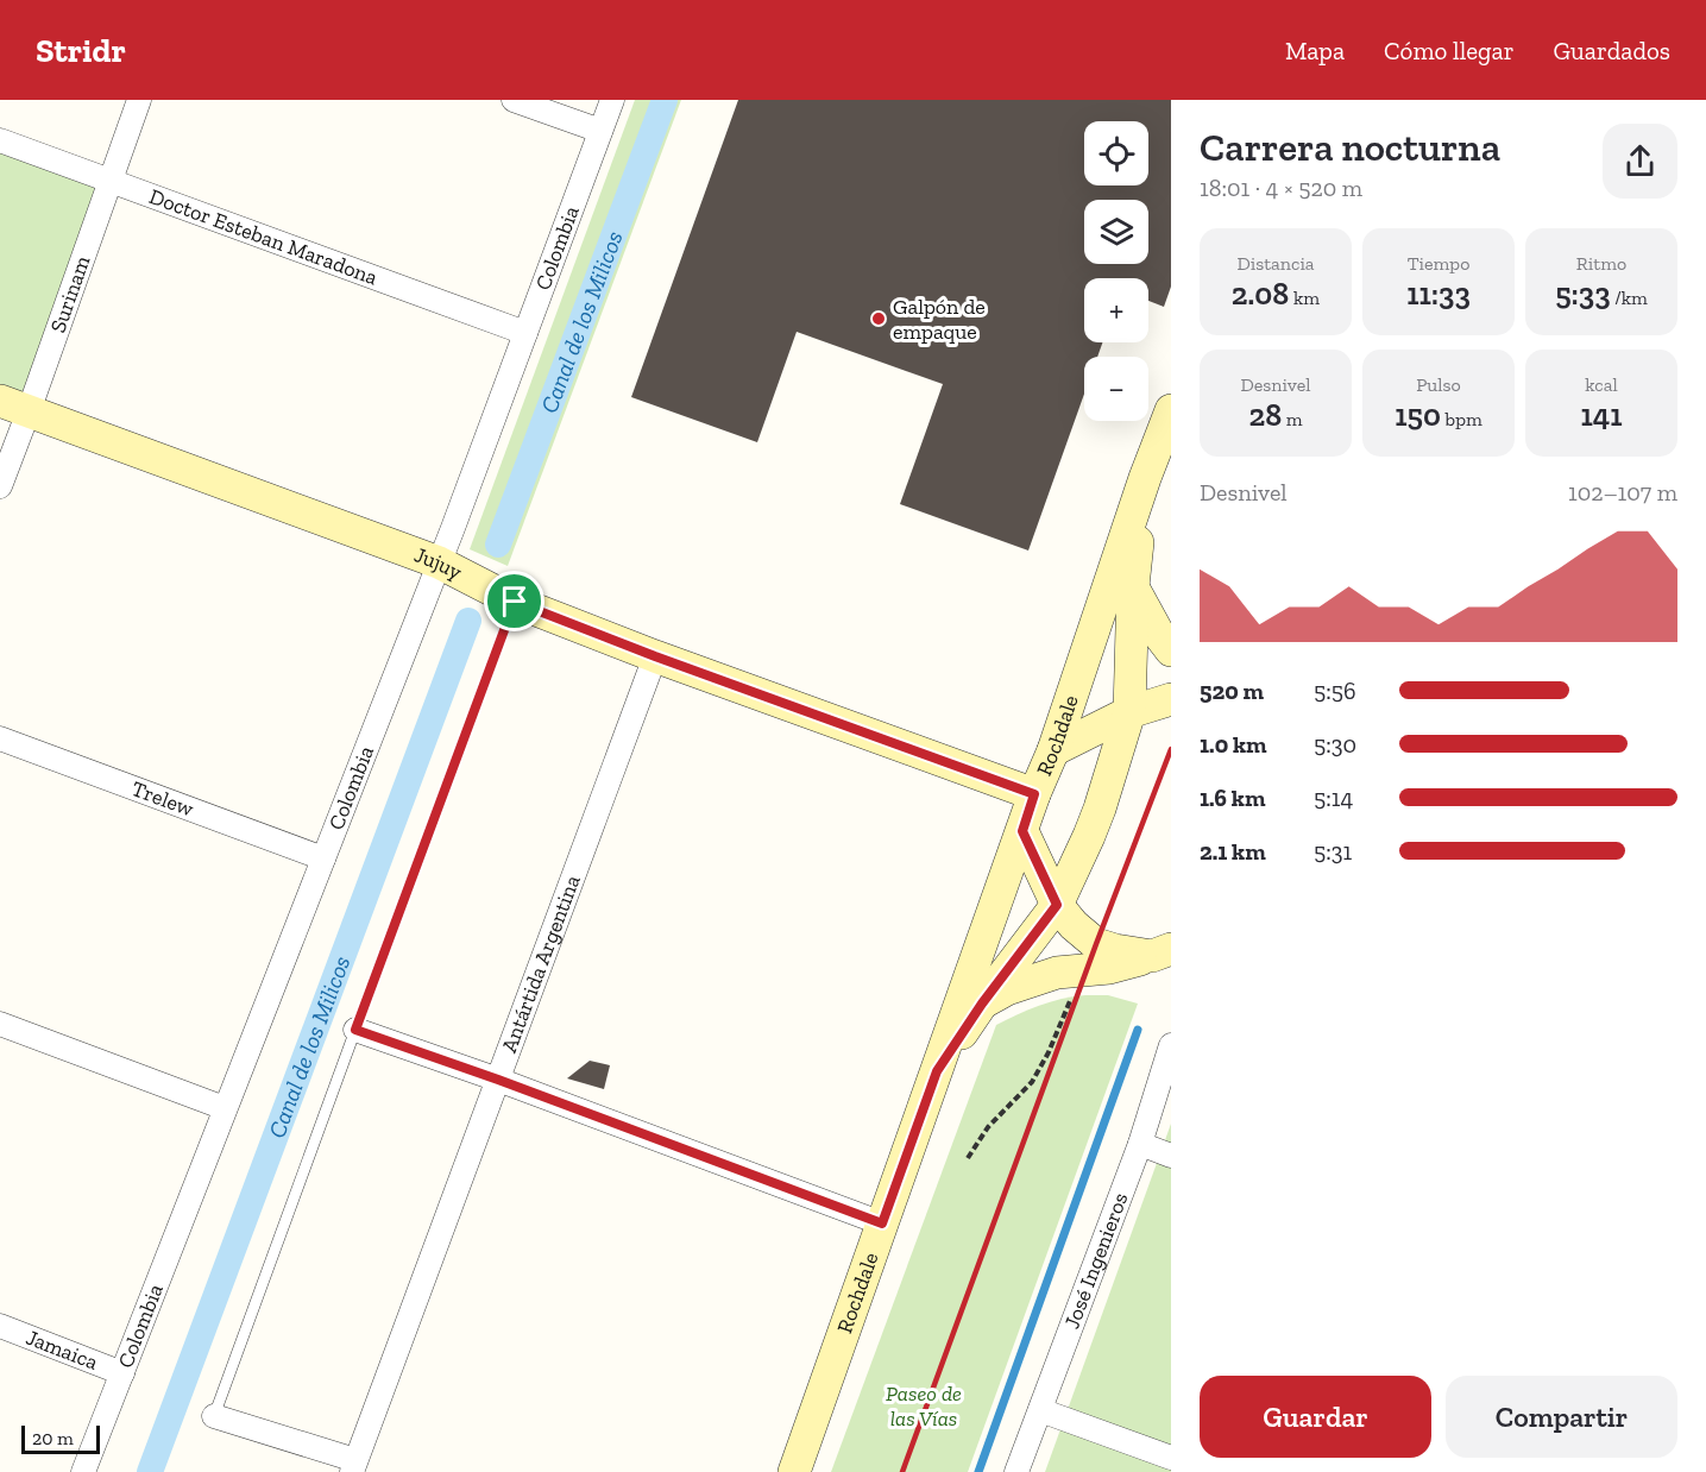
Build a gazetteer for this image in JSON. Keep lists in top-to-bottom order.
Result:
{
  "streets": {
    "main road": ["Jujuy", "Rochdale"],
    "street": [
      "Doctor Esteban Maradona",
      "Colombia",
      "Surinam",
      "Trelew",
      "Antártida Argentina",
      "José Ingenieros",
      "Jamaica"
    ]
  },
  "crossings": [
    ["Doctor Esteban Maradona", "Colombia"],
    ["Doctor Esteban Maradona", "Surinam"],
    ["Colombia", "Jujuy"],
    ["Colombia", "Trelew"],
    ["Colombia", "Jamaica"],
    ["Surinam", "Jujuy"],
    ["Jujuy", "Rochdale"],
    ["Jujuy", "Antártida Argentina"]
  ],
  "water": ["Canal de los Milicos"],
  "parks": ["Paseo de las Vías"],
  "places": ["Galpón de empaque"],
  "scale_bar": "20 m",
  "page": {
    "header": "Stridr",
    "nav": ["Mapa", "Cómo llegar", "Guardados"],
    "heading": ["Carrera nocturna", "18:01 · 4 × 520 m"],
    "map_buttons": ["+", "−"],
    "stats": [
      ["Distancia", "2.08 km"],
      ["Tiempo", "11:33"],
      ["Ritmo", "5:33 /km"],
      ["Desnivel", "28 m"],
      ["Pulso", "150 bpm"],
      ["kcal", "141"]
    ],
    "chart": ["Desnivel", "102–107 m"],
    "list": [
      {
        "name": "520 m",
        "note": "5:56"
      },
      {
        "name": "1.0 km",
        "note": "5:30"
      },
      {
        "name": "1.6 km",
        "note": "5:14"
      },
      {
        "name": "2.1 km",
        "note": "5:31"
      }
    ],
    "buttons": ["Guardar", "Compartir"],
    "scale": "20 m"
  }
}
